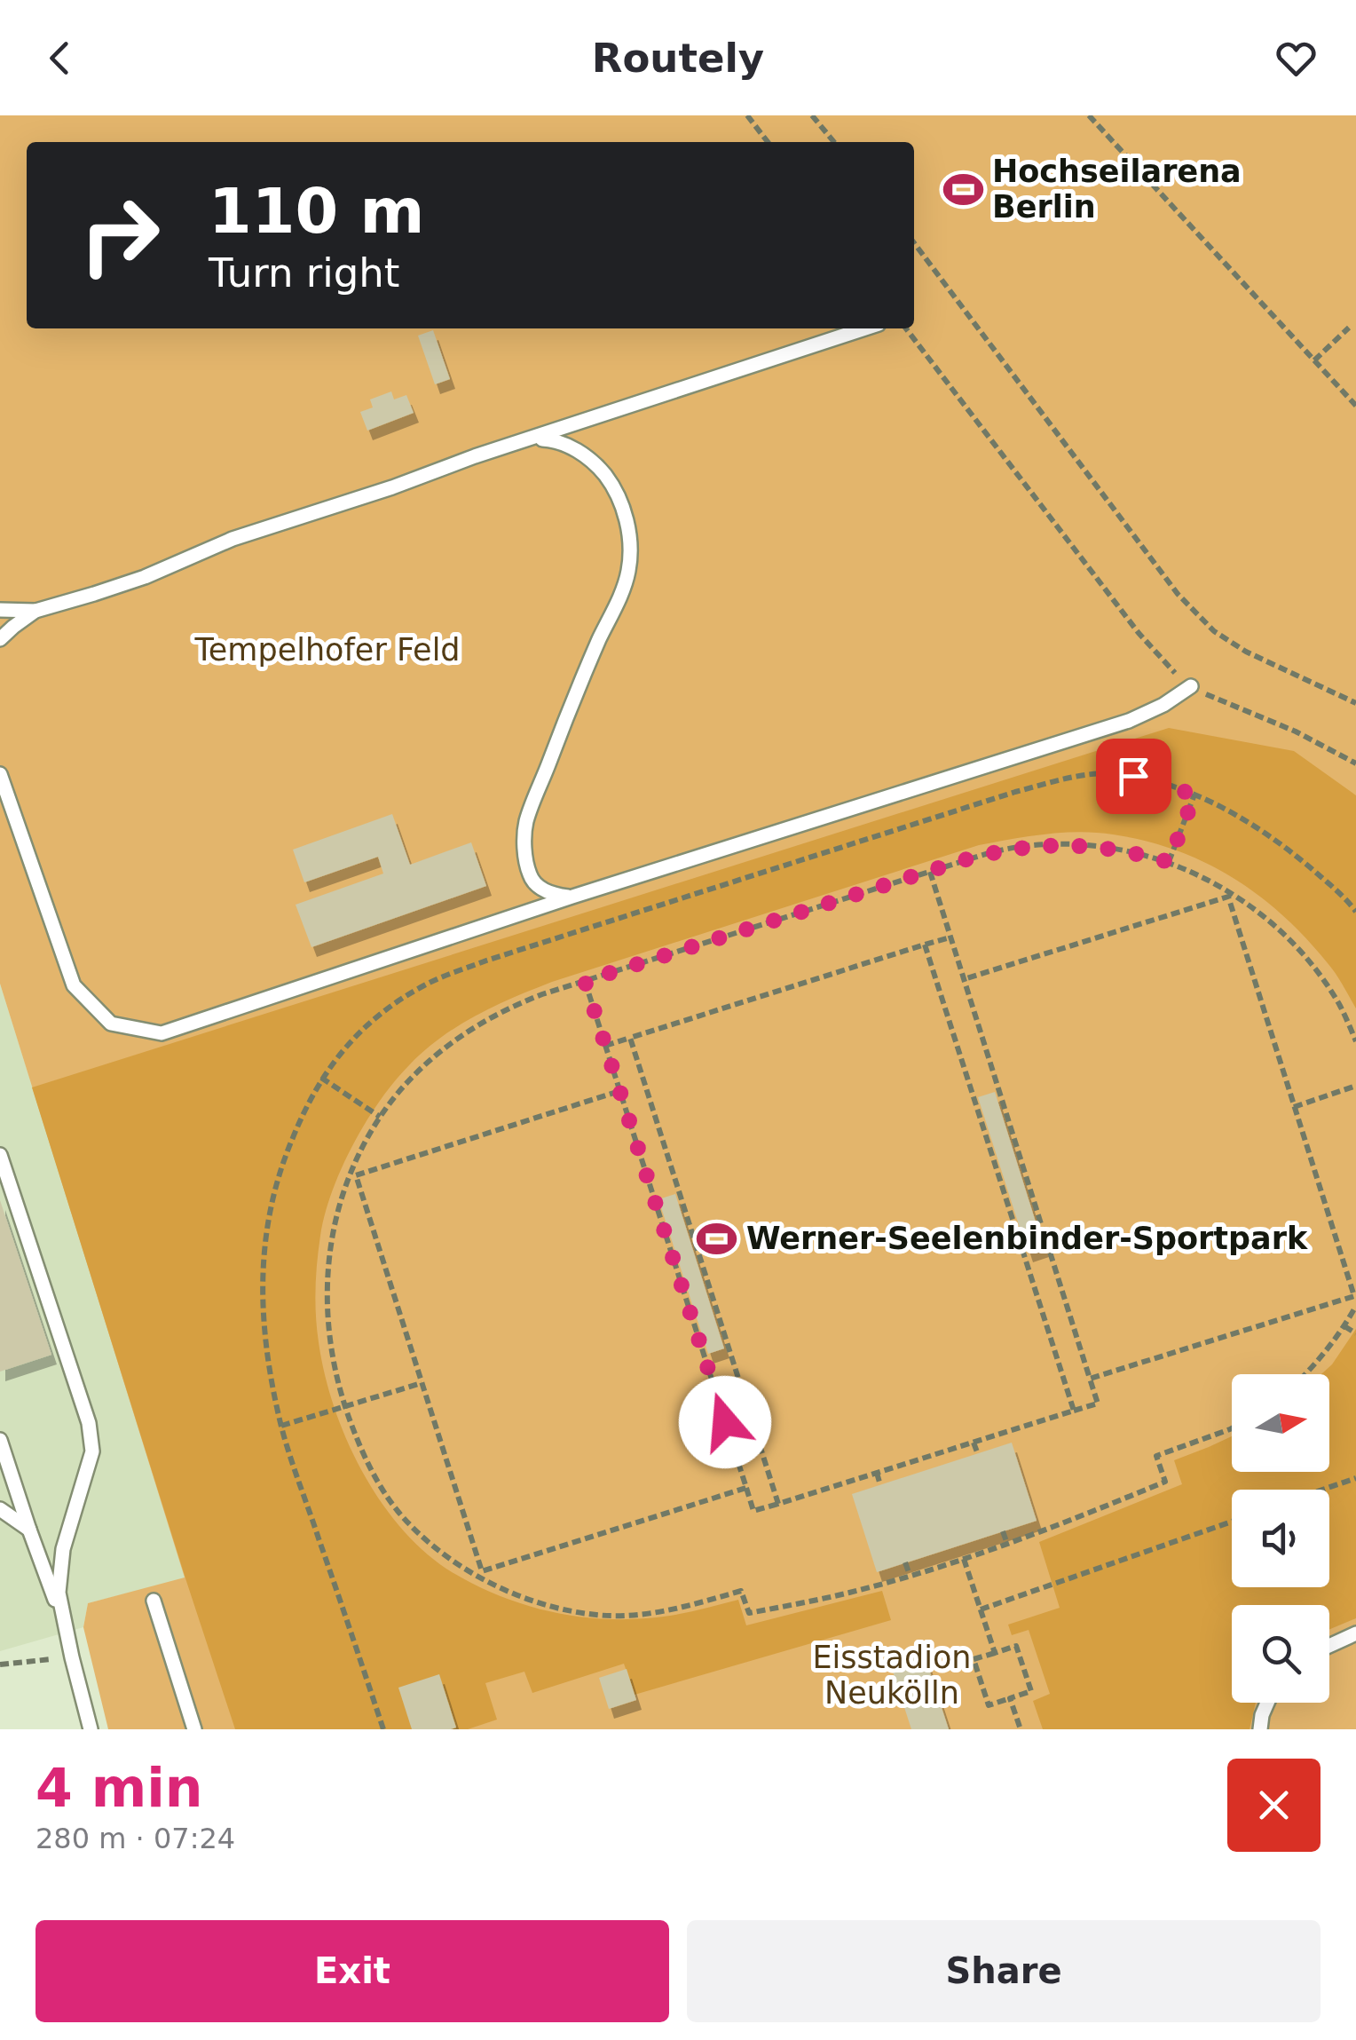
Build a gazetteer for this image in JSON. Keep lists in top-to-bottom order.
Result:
{
  "parks": ["Tempelhofer Feld", "Eisstadion Neukölln"],
  "places": {
    "sports": ["Hochseilarena Berlin", "Werner-Seelenbinder-Sportpark"]
  },
  "north": "right",
  "page": {
    "header": "Routely",
    "turn": ["110 m", "Turn right"],
    "heading": ["4 min", "280 m · 07:24"],
    "buttons": ["Exit", "Share"]
  }
}
